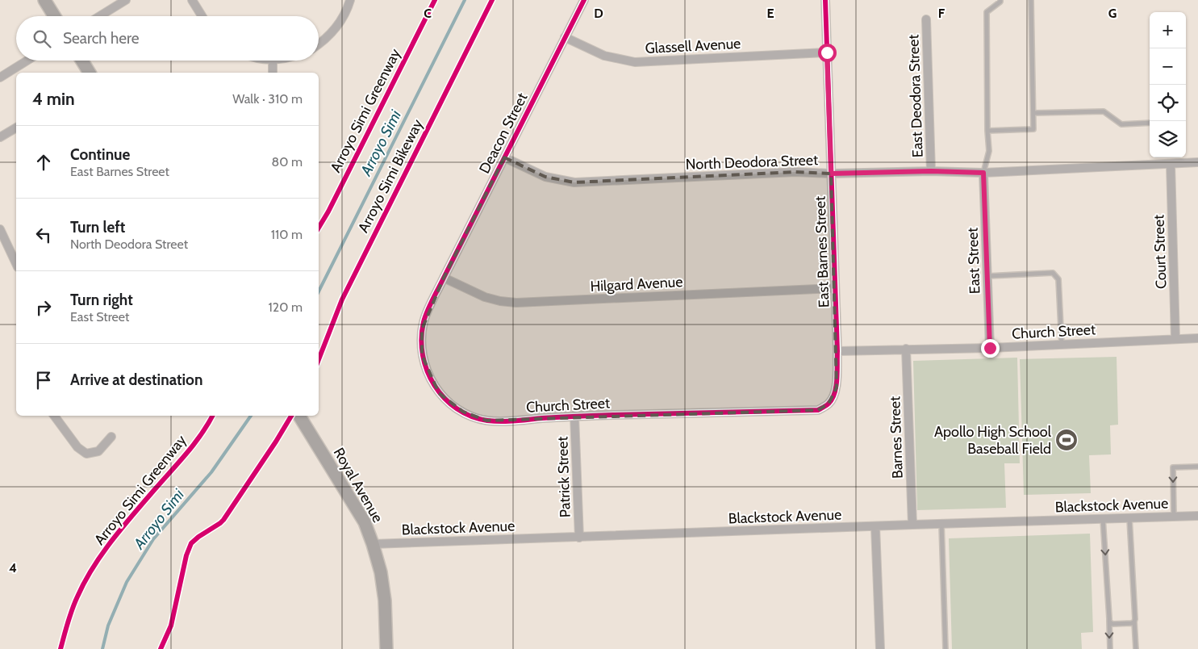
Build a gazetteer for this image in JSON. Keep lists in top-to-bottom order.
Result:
{
  "streets": {
    "main road": ["Royal Avenue"],
    "street": [
      "Glassell Avenue",
      "East Deodora Street",
      "Deacon Street",
      "North Deodora Street",
      "East Barnes Street",
      "Court Street",
      "East Street",
      "Hilgard Avenue",
      "Church Street",
      "Barnes Street",
      "Patrick Street",
      "Blackstock Avenue"
    ],
    "cycle path": ["Arroyo Simi Greenway", "Arroyo Simi Bikeway"]
  },
  "crossings": [
    ["Glassell Avenue", "Deacon Street"],
    ["Glassell Avenue", "East Barnes Street"],
    ["East Deodora Street", "North Deodora Street"],
    ["Deacon Street", "North Deodora Street"],
    ["Deacon Street", "Hilgard Avenue"],
    ["Deacon Street", "Church Street"],
    ["North Deodora Street", "East Barnes Street"],
    ["North Deodora Street", "Court Street"],
    ["North Deodora Street", "East Street"],
    ["East Barnes Street", "Hilgard Avenue"],
    ["East Barnes Street", "Church Street"],
    ["Court Street", "Church Street"],
    ["East Street", "Church Street"],
    ["Hilgard Avenue", "Church Street"],
    ["Church Street", "Barnes Street"],
    ["Church Street", "Patrick Street"],
    ["Barnes Street", "Blackstock Avenue"],
    ["Patrick Street", "Blackstock Avenue"],
    ["Royal Avenue", "Blackstock Avenue"]
  ],
  "water": ["Arroyo Simi"],
  "places": {
    "sports": ["Apollo High School Baseball Field"]
  },
  "page": {
    "map_buttons": ["+", "−"],
    "search": "Search here",
    "heading": ["4 min", "Walk · 310 m"],
    "list": [
      ["Continue", "East Barnes Street", "80 m"],
      ["Turn left", "North Deodora Street", "110 m"],
      ["Turn right", "East Street", "120 m"],
      "Arrive at destination"
    ]
  },
  "grid": {
    "columns": [
      "C",
      "D",
      "E",
      "F",
      "G"
    ],
    "rows": ["4"]
  }
}
